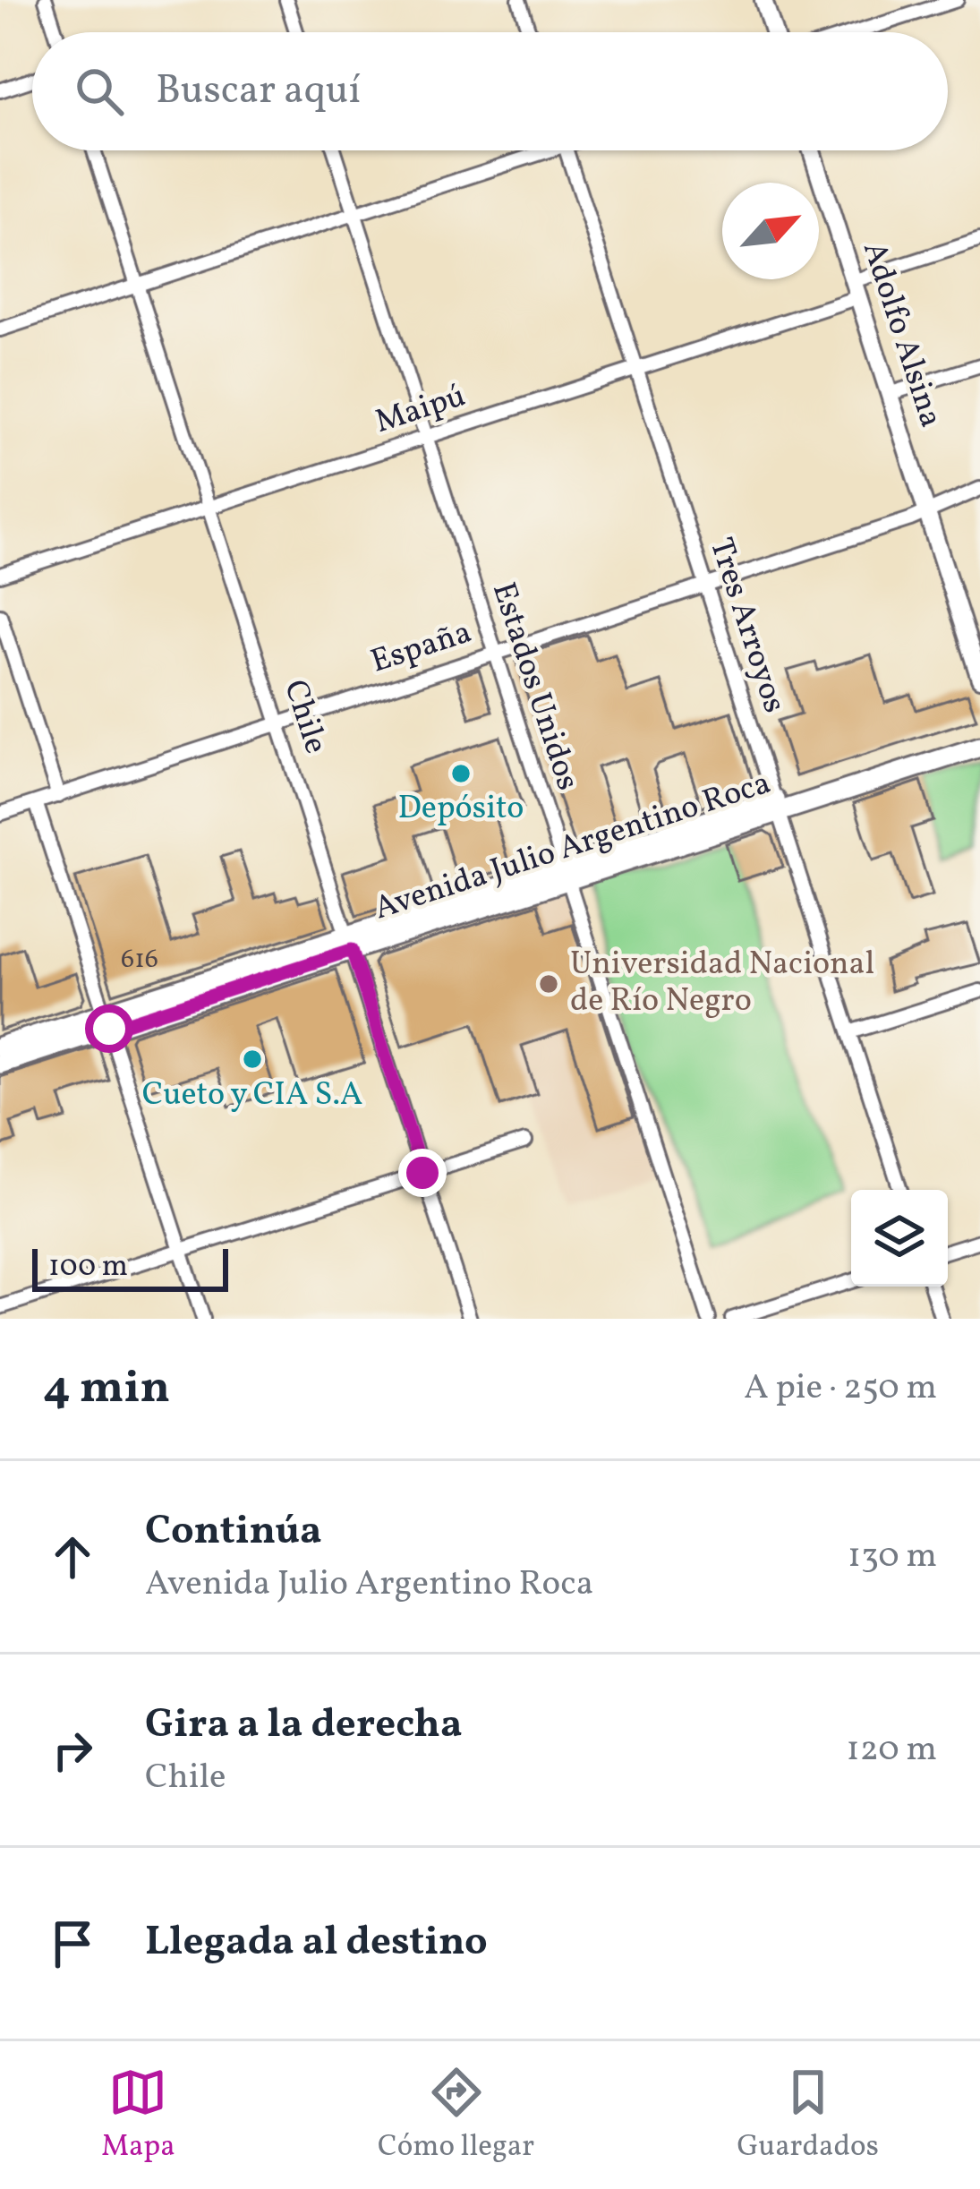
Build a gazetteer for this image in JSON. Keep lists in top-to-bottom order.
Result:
{
  "streets": {
    "main road": ["Adolfo Alsina", "Avenida Julio Argentino Roca"],
    "street": [
      "Maipú",
      "Tres Arroyos",
      "España",
      "Estados Unidos",
      "Chile"
    ]
  },
  "crossings": [
    ["Adolfo Alsina", "Maipú"],
    ["Adolfo Alsina", "España"],
    ["Maipú", "Tres Arroyos"],
    ["Maipú", "Estados Unidos"],
    ["Maipú", "Chile"],
    ["Tres Arroyos", "España"],
    ["Tres Arroyos", "Avenida Julio Argentino Roca"],
    ["España", "Estados Unidos"],
    ["España", "Chile"],
    ["Estados Unidos", "Avenida Julio Argentino Roca"],
    ["Chile", "Avenida Julio Argentino Roca"]
  ],
  "places": ["Depósito", "Universidad Nacional de Río Negro", "Cueto y CIA S.A"],
  "house_numbers": ["616"],
  "scale_bar": "100 m",
  "north": "top right",
  "page": {
    "search": "Buscar aquí",
    "scale": "100 m",
    "heading": ["4 min", "A pie · 250 m"],
    "list": [
      ["Continúa", "Avenida Julio Argentino Roca", "130 m"],
      ["Gira a la derecha", "Chile", "120 m"],
      "Llegada al destino"
    ],
    "nav": ["Mapa", "Cómo llegar", "Guardados"]
  }
}
